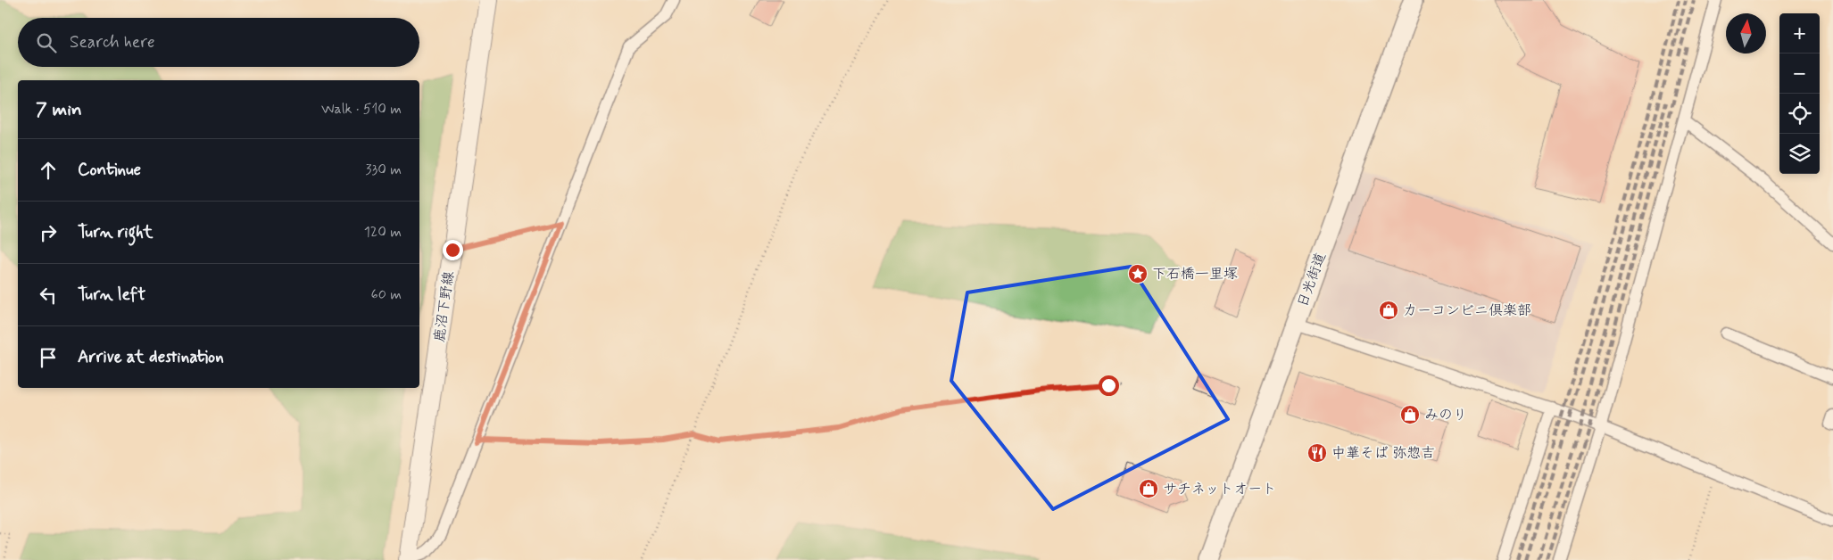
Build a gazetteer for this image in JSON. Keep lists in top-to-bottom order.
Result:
{
  "streets": {
    "highway": ["日光街道"],
    "main road": ["鹿沼下野線"]
  },
  "places": {
    "place": ["下石橋一里塚"],
    "shop": ["カーコンビニ倶楽部", "みのり", "サチネットオート"],
    "restaurant": ["中華そば 弥惣吉"]
  },
  "north": "top",
  "page": {
    "map_buttons": ["+", "−"],
    "search": "Search here",
    "heading": ["7 min", "Walk · 510 m"],
    "list": [
      ["Continue", "330 m"],
      ["Turn right", "120 m"],
      ["Turn left", "60 m"],
      "Arrive at destination"
    ]
  }
}
